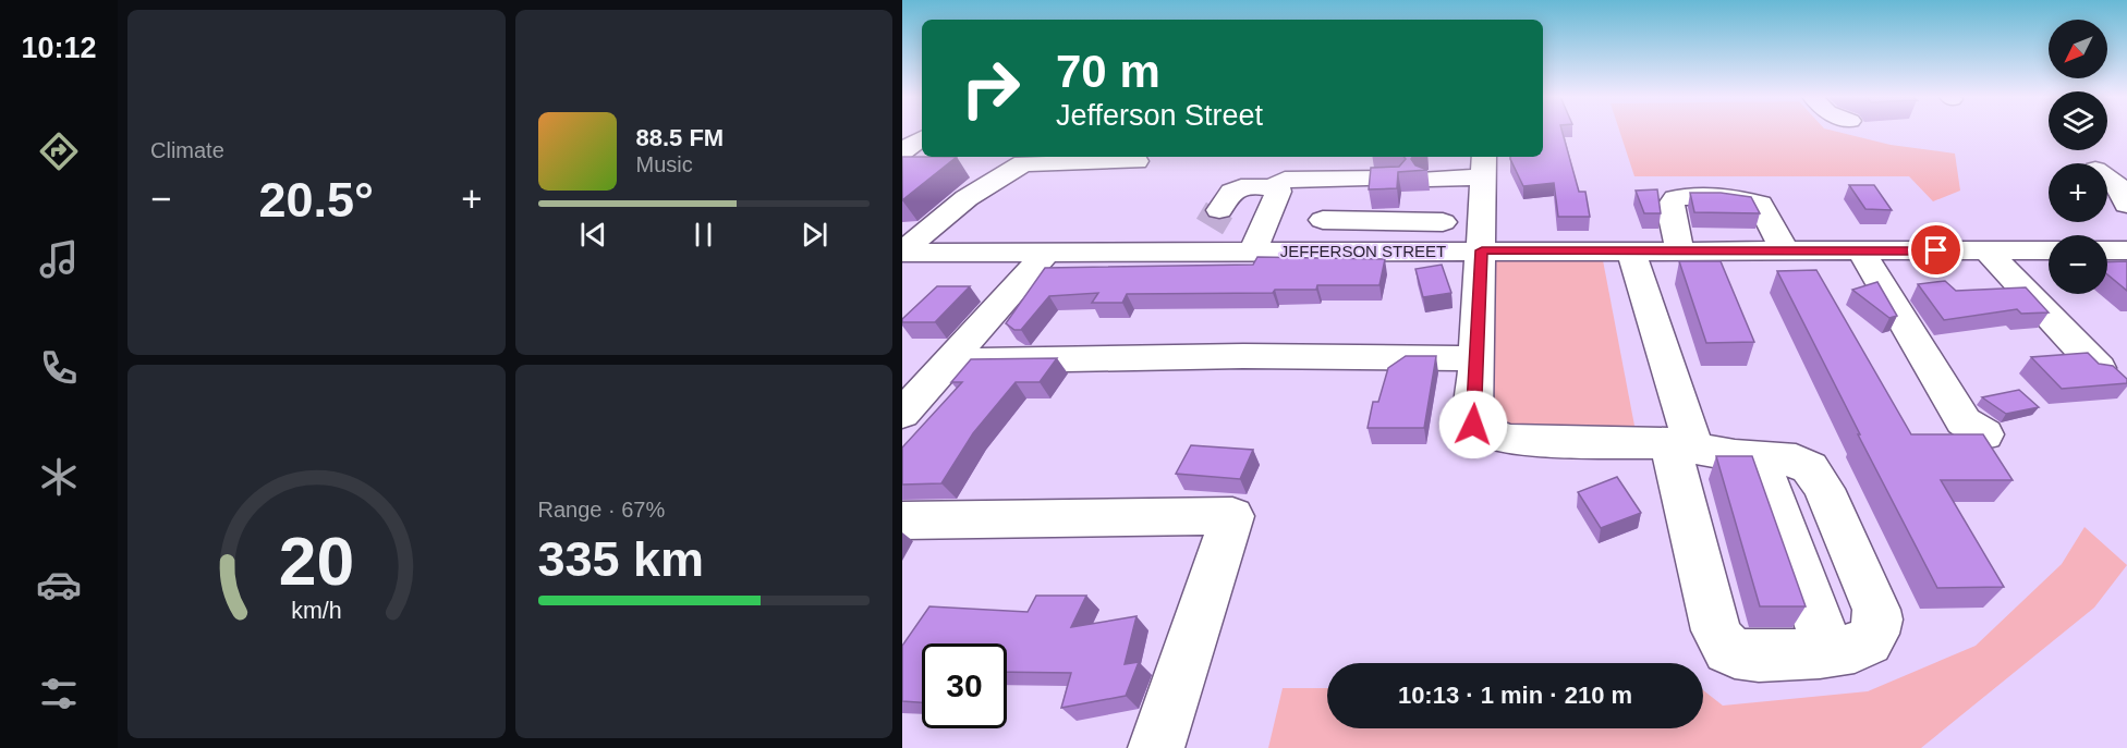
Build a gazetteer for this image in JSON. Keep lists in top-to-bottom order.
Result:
{
  "streets": {
    "street": ["JEFFERSON STREET"]
  },
  "north": "bottom left",
  "page": {
    "tabs": "10:12",
    "tile": [
      "Climate",
      ["Range · 67%", "335 km"]
    ],
    "map_buttons": ["+", "−"],
    "turn": ["70 m", "Jefferson Street"],
    "song": ["88.5 FM", "Music"],
    "heat": ["−", "20.5°", "+"],
    "limit": "30",
    "trip": "10:13 · 1 min · 210 m",
    "gauge": ["20", "km/h"]
  }
}
